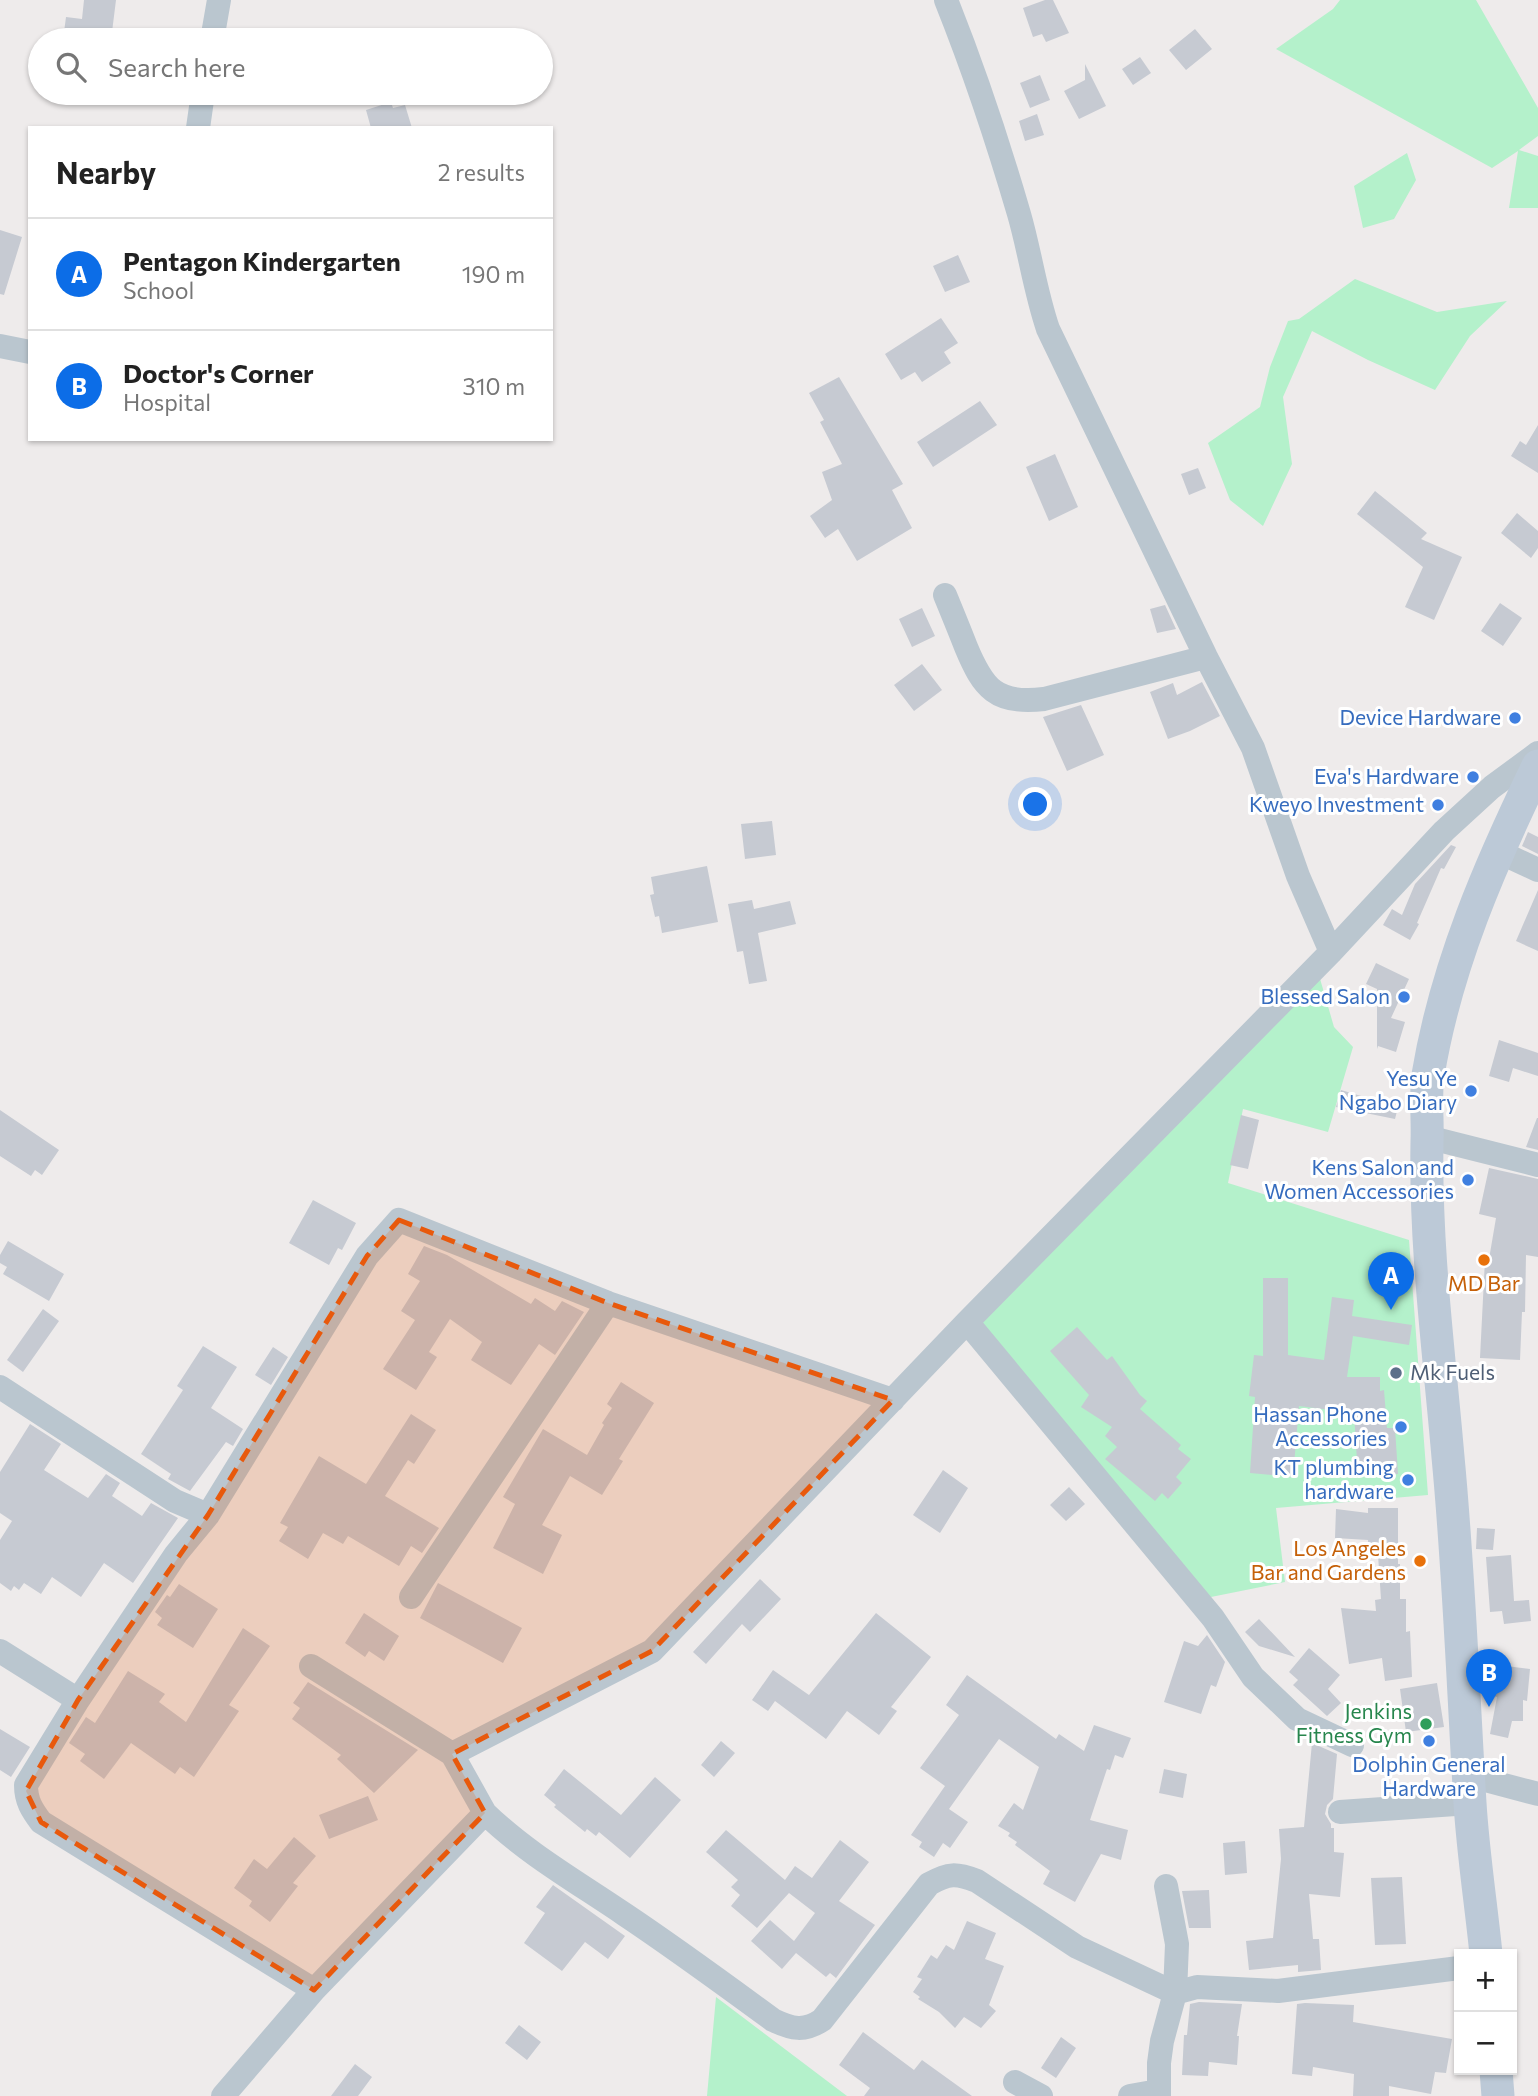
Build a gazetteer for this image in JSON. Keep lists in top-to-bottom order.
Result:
{
  "places": [
    "Device Hardware",
    "Eva's Hardware",
    "Kweyo Investment",
    "Blessed Salon",
    "Yesu Ye Ngabo Diary",
    "Kens Salon and Women Accessories",
    "MD Bar",
    "Mk Fuels",
    "Hassan Phone Accessories",
    "KT plumbing hardware",
    "Los Angeles Bar and Gardens",
    "Jenkins Fitness Gym",
    "Dolphin General Hardware"
  ],
  "page": {
    "search": "Search here",
    "heading": ["Nearby", "2 results"],
    "list": [
      {
        "mark": "A",
        "name": "Pentagon Kindergarten",
        "note": "School",
        "value": "190 m"
      },
      {
        "mark": "B",
        "name": "Doctor's Corner",
        "note": "Hospital",
        "value": "310 m"
      }
    ],
    "pins": ["A", "B"],
    "map_buttons": ["+", "−"]
  }
}
